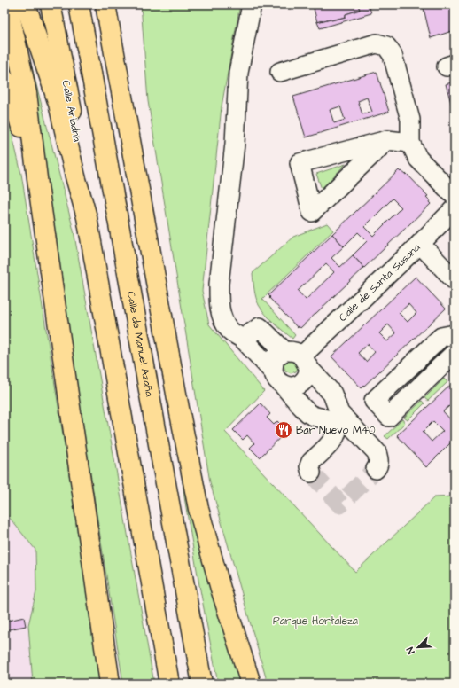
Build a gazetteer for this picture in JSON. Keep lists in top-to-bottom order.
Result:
{
  "streets": {
    "highway": ["Calle Ariadna", "Calle de Manuel Azaña"],
    "street": ["Calle de Santa Susana"]
  },
  "parks": ["Parque Hortaleza"],
  "places": {
    "restaurant": ["Bar Nuevo M40"]
  },
  "north": "bottom left"
}
